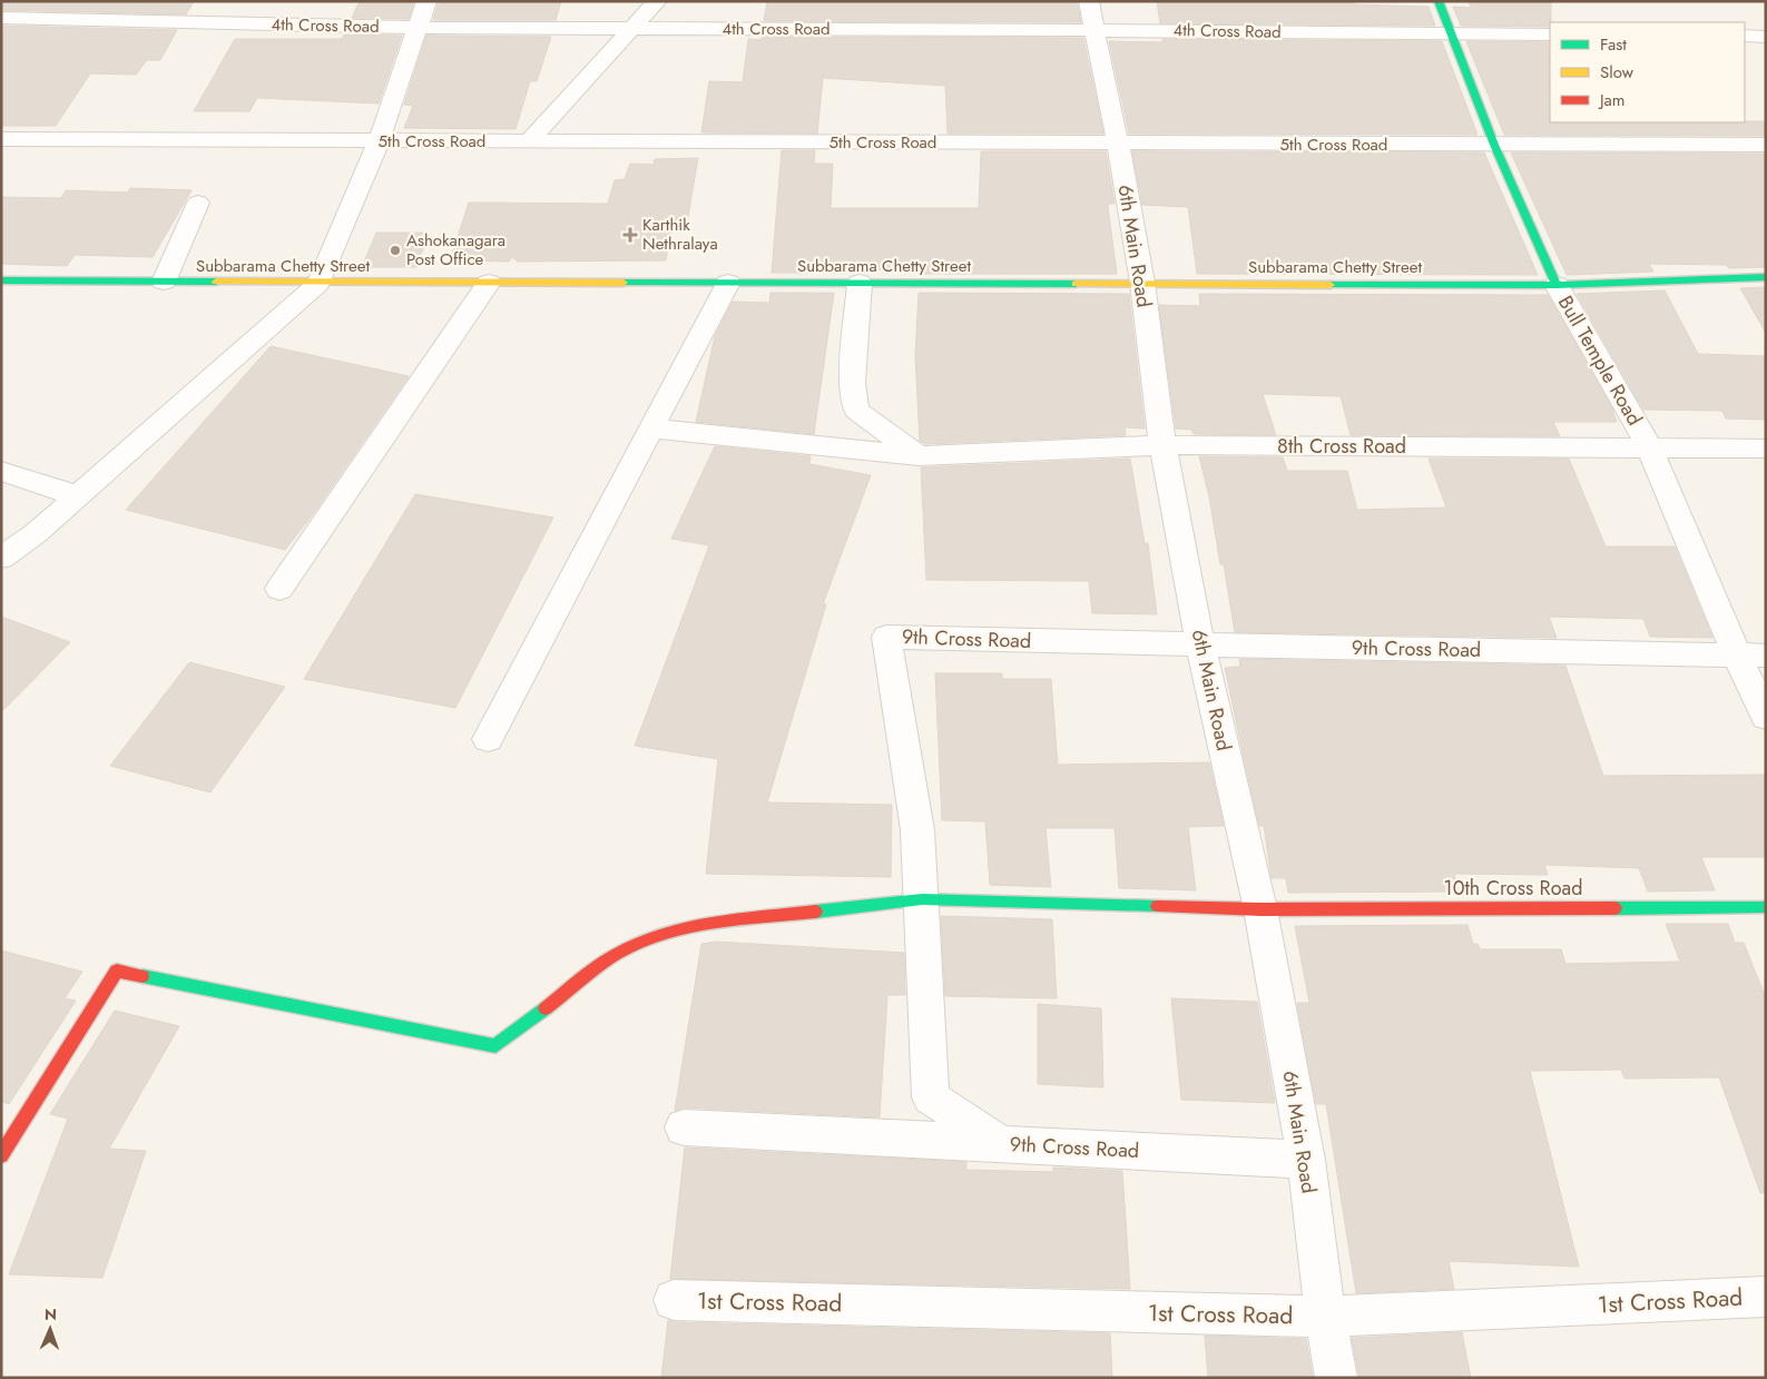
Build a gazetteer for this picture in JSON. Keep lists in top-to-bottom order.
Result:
{
  "streets": {
    "street": [
      "4th Cross Road",
      "5th Cross Road",
      "6th Main Road",
      "Subbarama Chetty Street",
      "Bull Temple Road",
      "8th Cross Road",
      "9th Cross Road",
      "10th Cross Road",
      "1st Cross Road"
    ]
  },
  "crossings": [
    ["4th Cross Road", "6th Main Road"],
    ["4th Cross Road", "Bull Temple Road"],
    ["5th Cross Road", "6th Main Road"],
    ["5th Cross Road", "Bull Temple Road"],
    ["6th Main Road", "Subbarama Chetty Street"],
    ["6th Main Road", "8th Cross Road"],
    ["6th Main Road", "9th Cross Road"],
    ["6th Main Road", "10th Cross Road"],
    ["6th Main Road", "1st Cross Road"],
    ["Subbarama Chetty Street", "Bull Temple Road"],
    ["Bull Temple Road", "8th Cross Road"],
    ["Bull Temple Road", "9th Cross Road"],
    ["9th Cross Road", "10th Cross Road"]
  ],
  "places": {
    "health": ["Karthik Nethralaya"],
    "other": ["Ashokanagara Post Office"]
  },
  "legend": ["Fast", "Slow", "Jam"],
  "north": "top"
}
